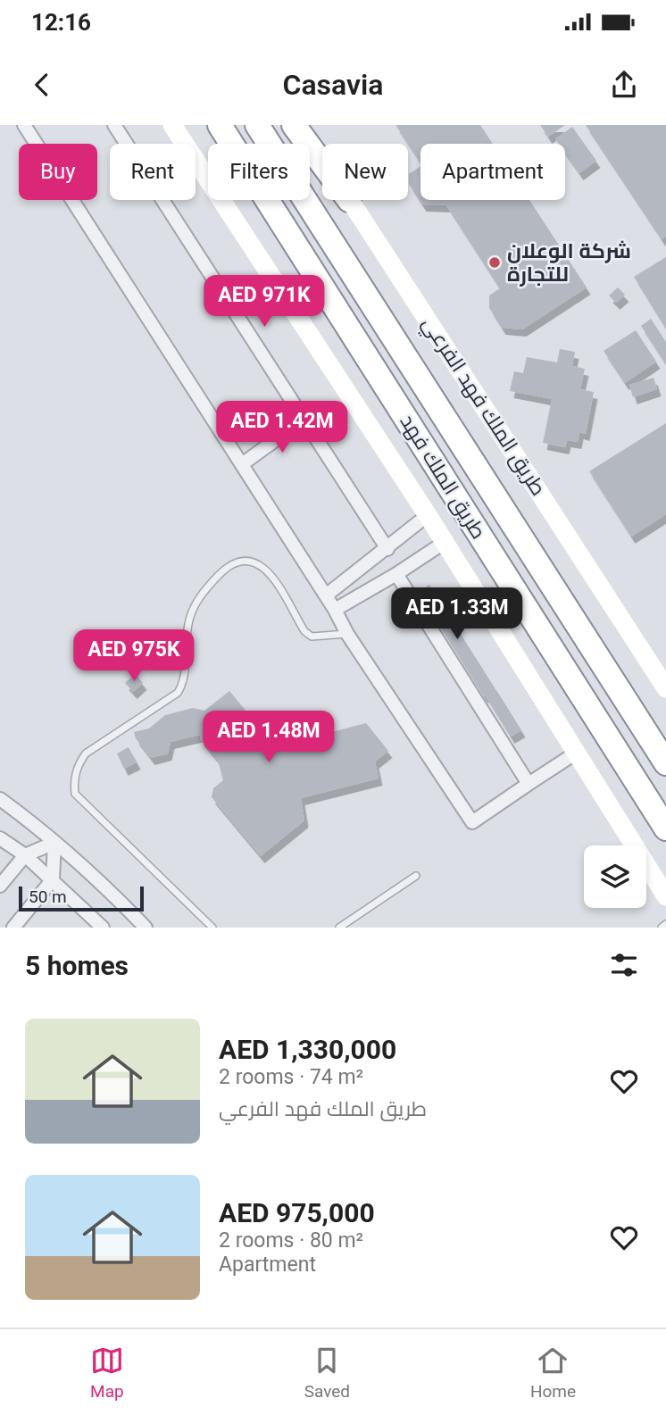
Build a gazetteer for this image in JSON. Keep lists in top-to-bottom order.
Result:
{
  "streets": {
    "highway": ["طريق الملك فهد"],
    "main road": ["طريق الملك فهد الفرعي"]
  },
  "places": ["شركة الوعلان للتجارة"],
  "scale_bar": "50 m",
  "page": {
    "status": "12:16",
    "header": "Casavia",
    "chip": [
      "Buy",
      "Rent",
      "Filters",
      "New",
      "Apartment"
    ],
    "price": [
      "AED 971K",
      "AED 1.42M",
      "AED 1.33M",
      "AED 975K",
      "AED 1.48M"
    ],
    "scale": "50 m",
    "heading": "5 homes",
    "list": [
      {
        "name": "AED 1,330,000",
        "note": "2 rooms · 74 m² · طريق الملك فهد الفرعي"
      },
      {
        "name": "AED 975,000",
        "note": "2 rooms · 80 m² · Apartment"
      }
    ],
    "tabs": ["Map", "Saved", "Home"]
  }
}
